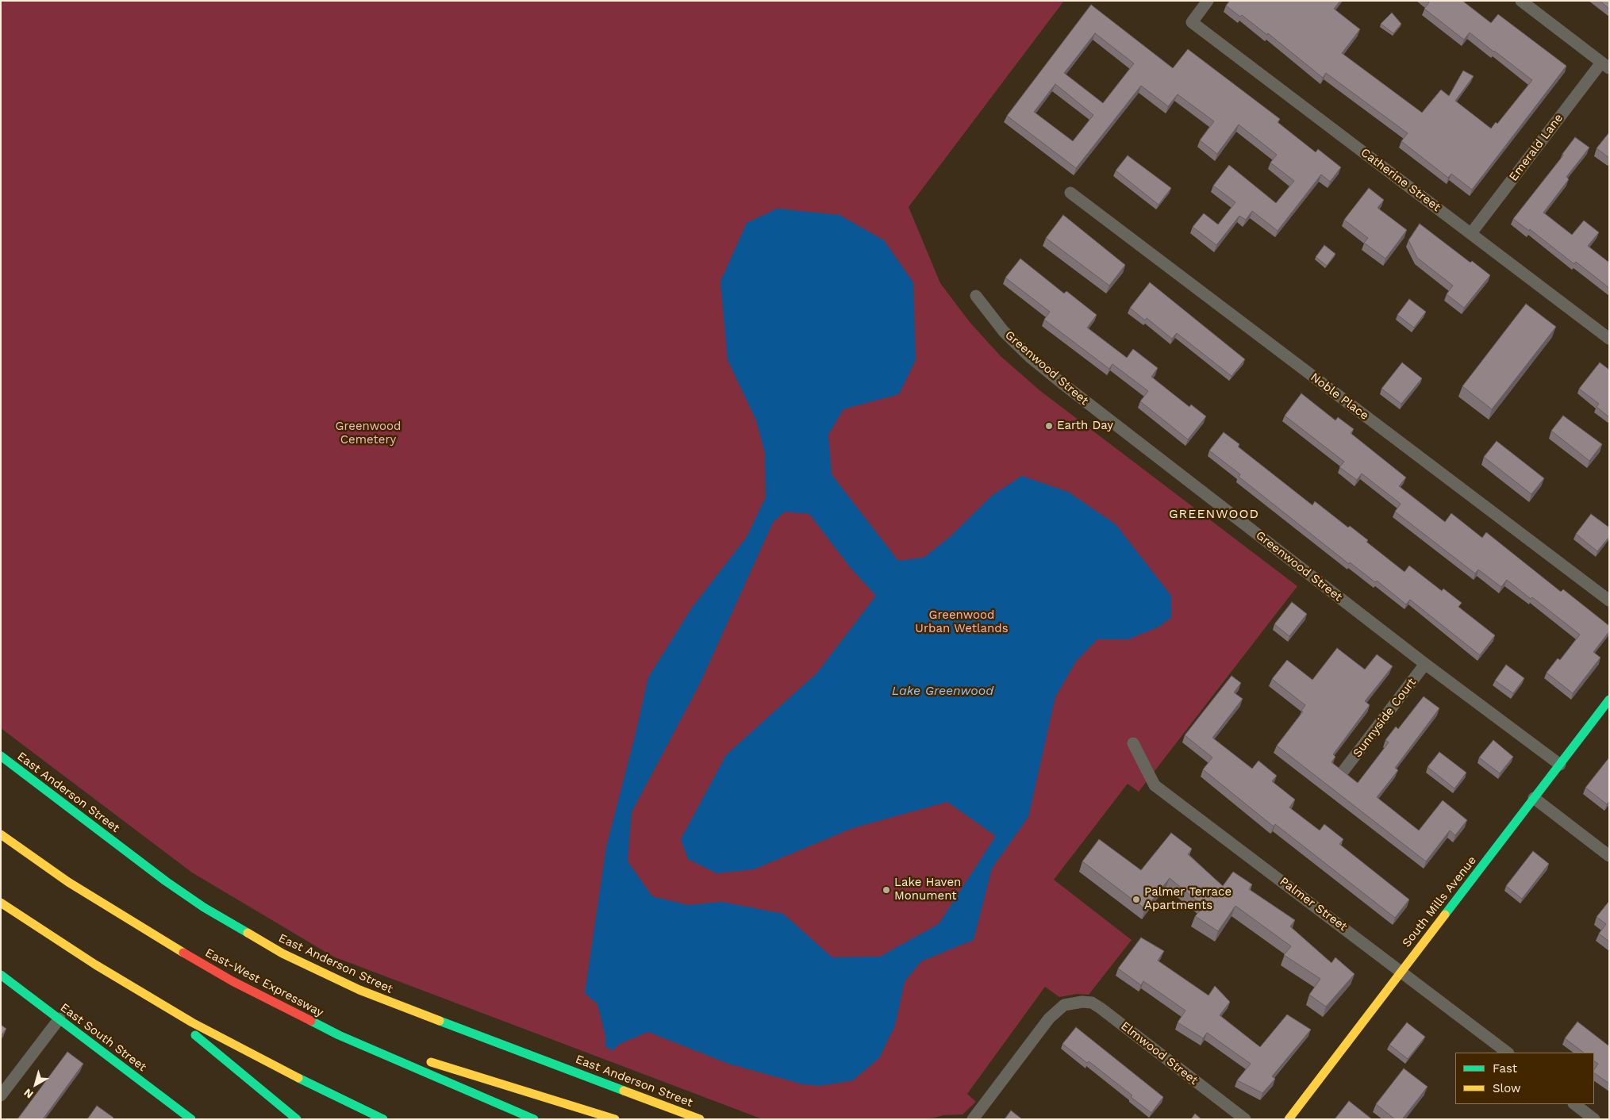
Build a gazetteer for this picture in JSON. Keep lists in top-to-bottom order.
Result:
{
  "streets": {
    "main road": [
      "East Anderson Street",
      "South Mills Avenue",
      "East-West Expressway",
      "East South Street"
    ],
    "street": [
      "Emerald Lane",
      "Catherine Street",
      "Greenwood Street",
      "Noble Place",
      "Sunnyside Court",
      "Palmer Street",
      "Elmwood Street"
    ]
  },
  "crossings": [
    ["Emerald Lane", "Catherine Street"],
    ["Greenwood Street", "Sunnyside Court"],
    ["Greenwood Street", "South Mills Avenue"],
    ["South Mills Avenue", "Palmer Street"]
  ],
  "districts": ["GREENWOOD"],
  "water": ["Lake Greenwood"],
  "parks": ["Greenwood Cemetery", "Greenwood Urban Wetlands"],
  "places": ["Earth Day", "Lake Haven Monument", "Palmer Terrace Apartments"],
  "legend": ["Fast", "Slow"],
  "north": "bottom left"
}
